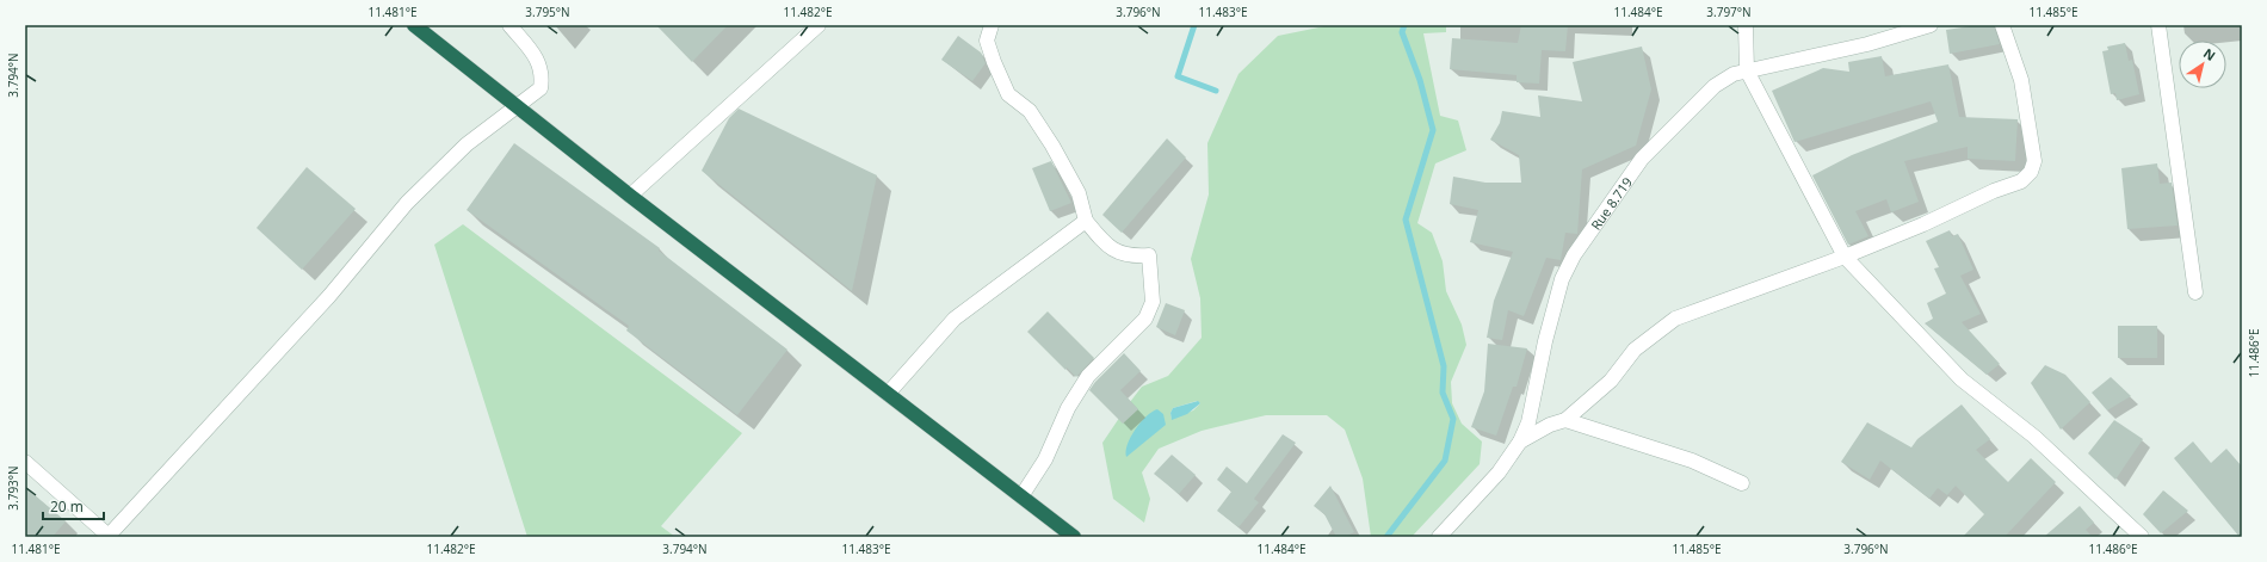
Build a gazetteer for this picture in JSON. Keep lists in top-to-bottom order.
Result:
{
  "streets": {
    "street": ["Rue 8.719"]
  },
  "scale_bar": "20 m",
  "north": "top right",
  "coordinates": [
    "11.481°E",
    "3.795°N",
    "11.482°E",
    "3.796°N",
    "11.483°E",
    "11.484°E",
    "3.797°N",
    "11.485°E",
    "3.794°N",
    "11.486°E",
    "3.793°N"
  ]
}
